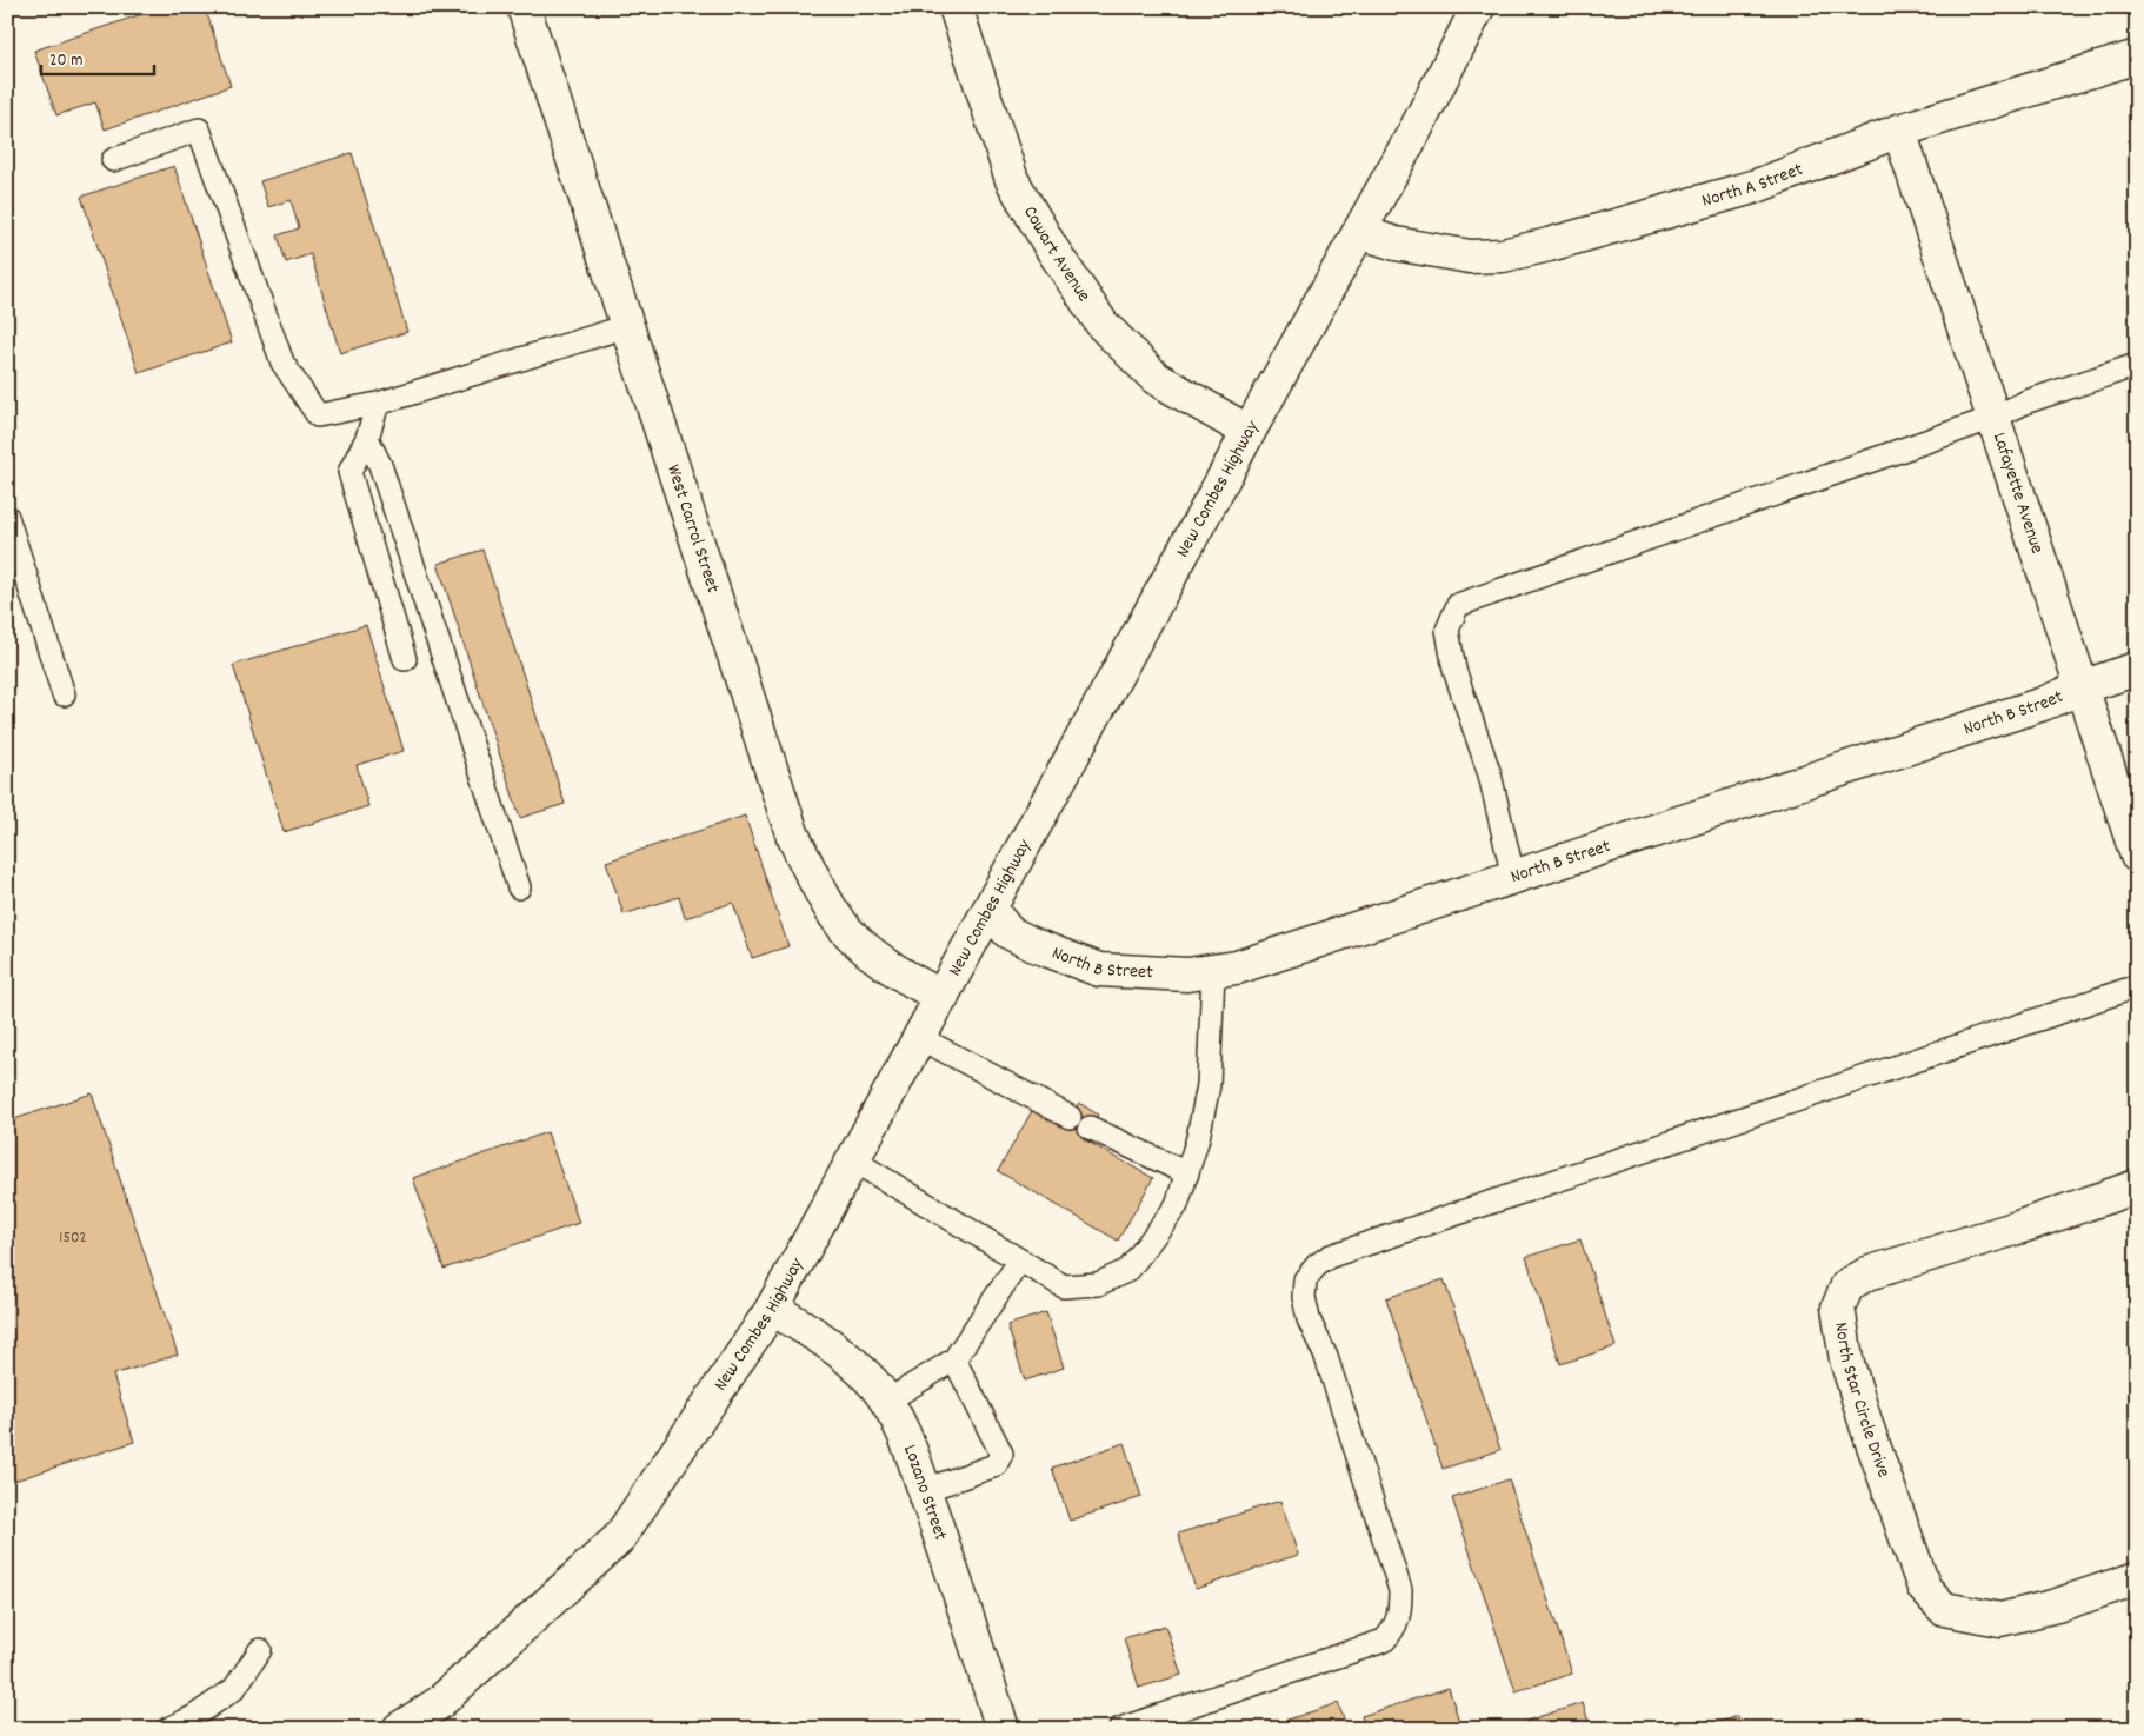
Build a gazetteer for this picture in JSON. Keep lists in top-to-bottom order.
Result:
{
  "streets": {
    "street": [
      "North A Street",
      "Cowart Avenue",
      "New Combes Highway",
      "Lafayette Avenue",
      "West Carrol Street",
      "North B Street",
      "North Star Circle Drive",
      "Lozano Street"
    ]
  },
  "crossings": [
    ["North A Street", "New Combes Highway"],
    ["North A Street", "Lafayette Avenue"],
    ["Cowart Avenue", "New Combes Highway"],
    ["New Combes Highway", "West Carrol Street"],
    ["New Combes Highway", "North B Street"],
    ["New Combes Highway", "Lozano Street"],
    ["Lafayette Avenue", "North B Street"]
  ],
  "house_numbers": ["1502"],
  "scale_bar": "20 m"
}
